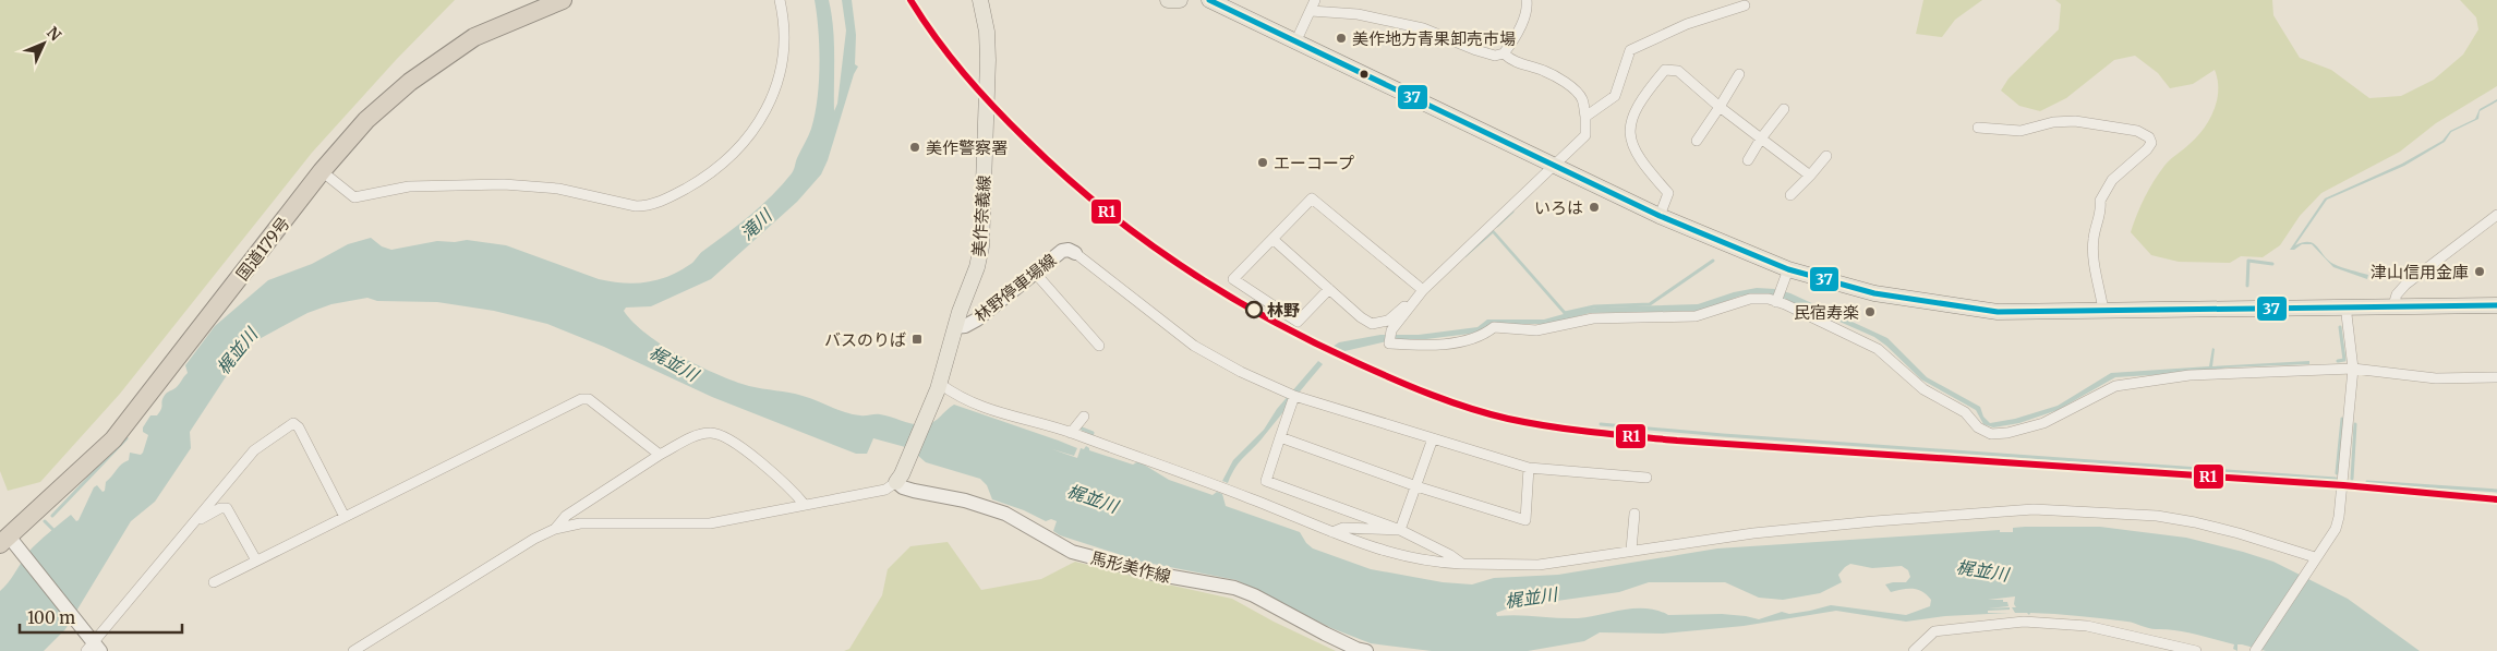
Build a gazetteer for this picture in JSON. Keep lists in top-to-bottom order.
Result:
{
  "streets": {
    "highway": ["国道179号"],
    "main road": ["美作奈義線", "林野停車場線", "馬形美作線"]
  },
  "crossings": [
    ["美作奈義線", "林野停車場線"],
    ["美作奈義線", "馬形美作線"]
  ],
  "water": ["滝川", "梶並川"],
  "places": {
    "other": [
      "美作地方青果卸売市場",
      "美作警察署",
      "エーコープ",
      "いろは",
      "津山信用金庫",
      "林野",
      "民宿寿楽"
    ],
    "transit": ["バスのりば"]
  },
  "lines": ["transit line R1", "transit line 37"],
  "scale_bar": "100 m",
  "north": "top right"
}
